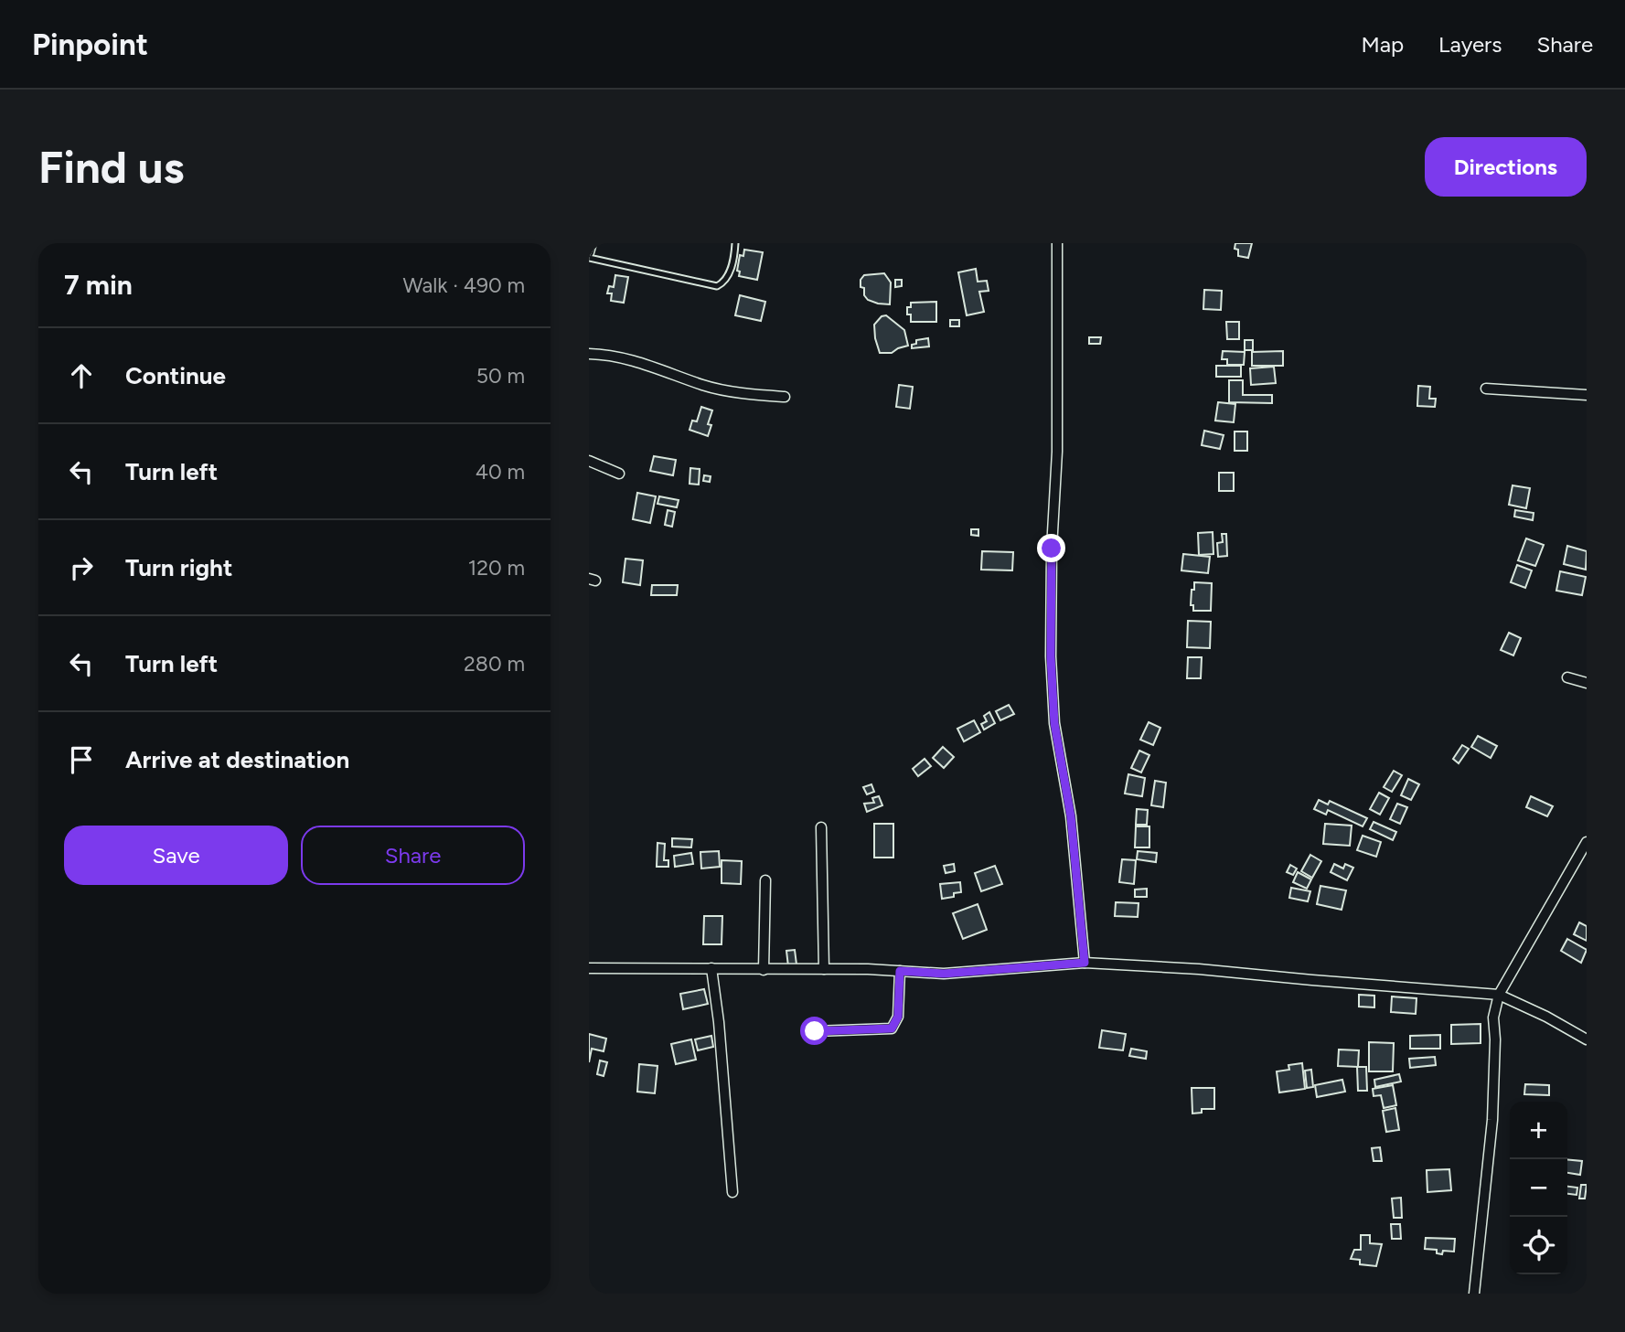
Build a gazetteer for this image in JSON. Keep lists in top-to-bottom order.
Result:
{
  "page": {
    "header": "Pinpoint",
    "nav": ["Map", "Layers", "Share"],
    "buttons": [
      "Directions",
      ["Save", "Share"]
    ],
    "title": "Find us",
    "heading": ["7 min", "Walk · 490 m"],
    "list": [
      ["Continue", "50 m"],
      ["Turn left", "40 m"],
      ["Turn right", "120 m"],
      ["Turn left", "280 m"],
      "Arrive at destination"
    ],
    "map_buttons": ["+", "−"]
  }
}
